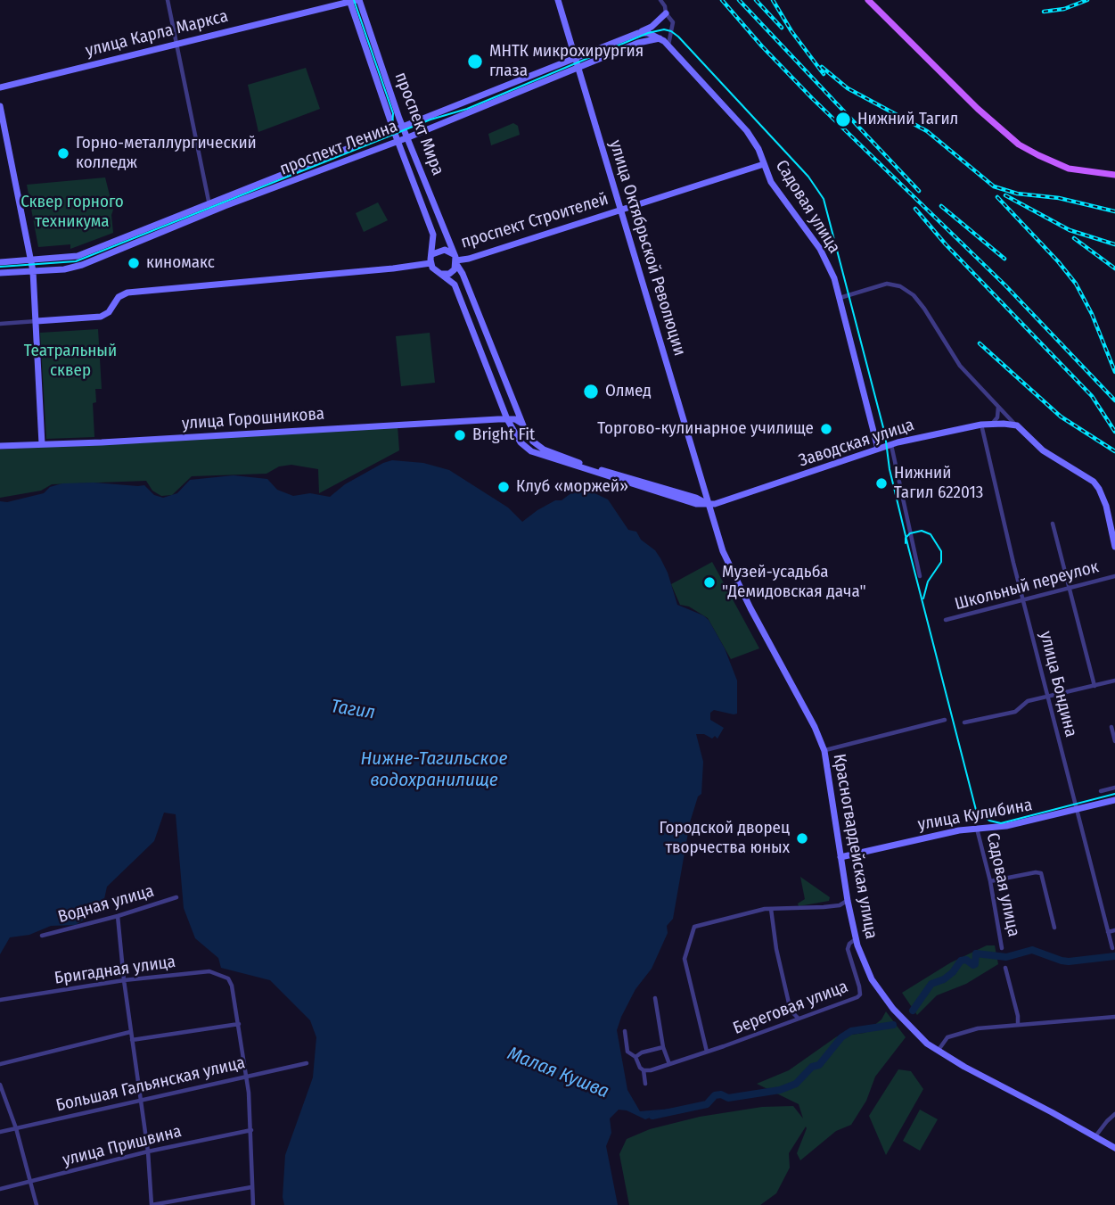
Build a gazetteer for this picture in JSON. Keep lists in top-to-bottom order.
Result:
{
  "streets": {
    "main road": [
      "улица Карла Маркса",
      "проспект Мира",
      "проспект Ленина",
      "Садовая улица",
      "проспект Строителей",
      "улица Октябрьской Революции",
      "улица Горошникова",
      "Заводская улица",
      "улица Кулибина",
      "Красногвардейская улица"
    ],
    "street": [
      "Школьный переулок",
      "улица Бондина",
      "Водная улица",
      "Бригадная улица",
      "Береговая улица",
      "Большая Гальянская улица",
      "улица Пришвина"
    ]
  },
  "crossings": [
    ["улица Карла Маркса", "проспект Мира"],
    ["проспект Мира", "проспект Ленина"],
    ["проспект Мира", "проспект Строителей"],
    ["проспект Мира", "улица Октябрьской Революции"],
    ["проспект Мира", "улица Горошникова"],
    ["проспект Мира", "Заводская улица"],
    ["проспект Ленина", "Садовая улица"],
    ["проспект Ленина", "улица Октябрьской Революции"],
    ["Садовая улица", "проспект Строителей"],
    ["Садовая улица", "Заводская улица"],
    ["Садовая улица", "улица Кулибина"],
    ["проспект Строителей", "улица Октябрьской Революции"],
    ["улица Октябрьской Революции", "Заводская улица"],
    ["улица Октябрьской Революции", "Красногвардейская улица"],
    ["улица Горошникова", "Заводская улица"],
    ["Заводская улица", "улица Бондина"],
    ["Школьный переулок", "улица Бондина"],
    ["улица Бондина", "улица Кулибина"],
    ["улица Кулибина", "Красногвардейская улица"],
    ["Красногвардейская улица", "Береговая улица"]
  ],
  "water": ["Тагил", "Нижне-Тагильское водохранилище", "Малая Кушва"],
  "parks": ["Сквер горного техникума", "Театральный сквер"],
  "places": [
    "МНТК микрохирургия глаза",
    "Нижний Тагил",
    "Горно-металлургический колледж",
    "киномакс",
    "Олмед",
    "Торгово-кулинарное училище",
    "Bright Fit",
    "Нижний Тагил 622013",
    "Клуб «моржей»",
    "Музей-усадьба \"Демидовская дача\"",
    "Городской дворец творчества юных"
  ]
}
